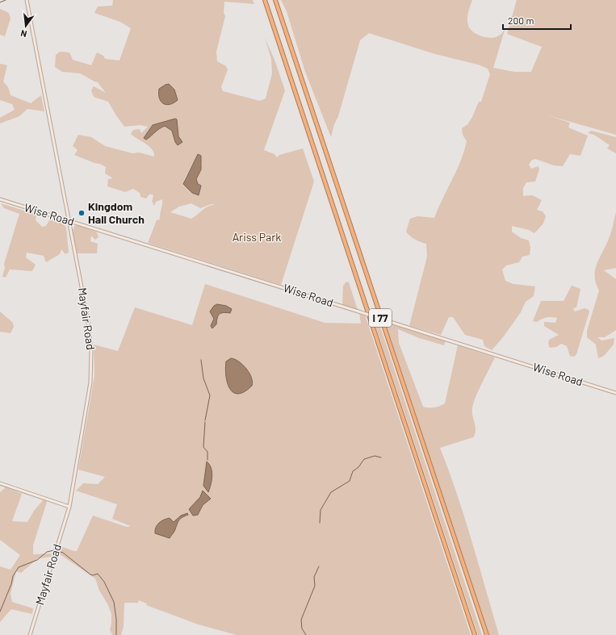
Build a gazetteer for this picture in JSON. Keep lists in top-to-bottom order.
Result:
{
  "streets": {
    "highway": ["I 77"],
    "street": ["Wise Road", "Mayfair Road"]
  },
  "crossings": [
    ["Wise Road", "Mayfair Road"]
  ],
  "parks": ["Ariss Park"],
  "places": ["Kingdom Hall Church"],
  "scale_bar": "200 m",
  "north": "bottom"
}
